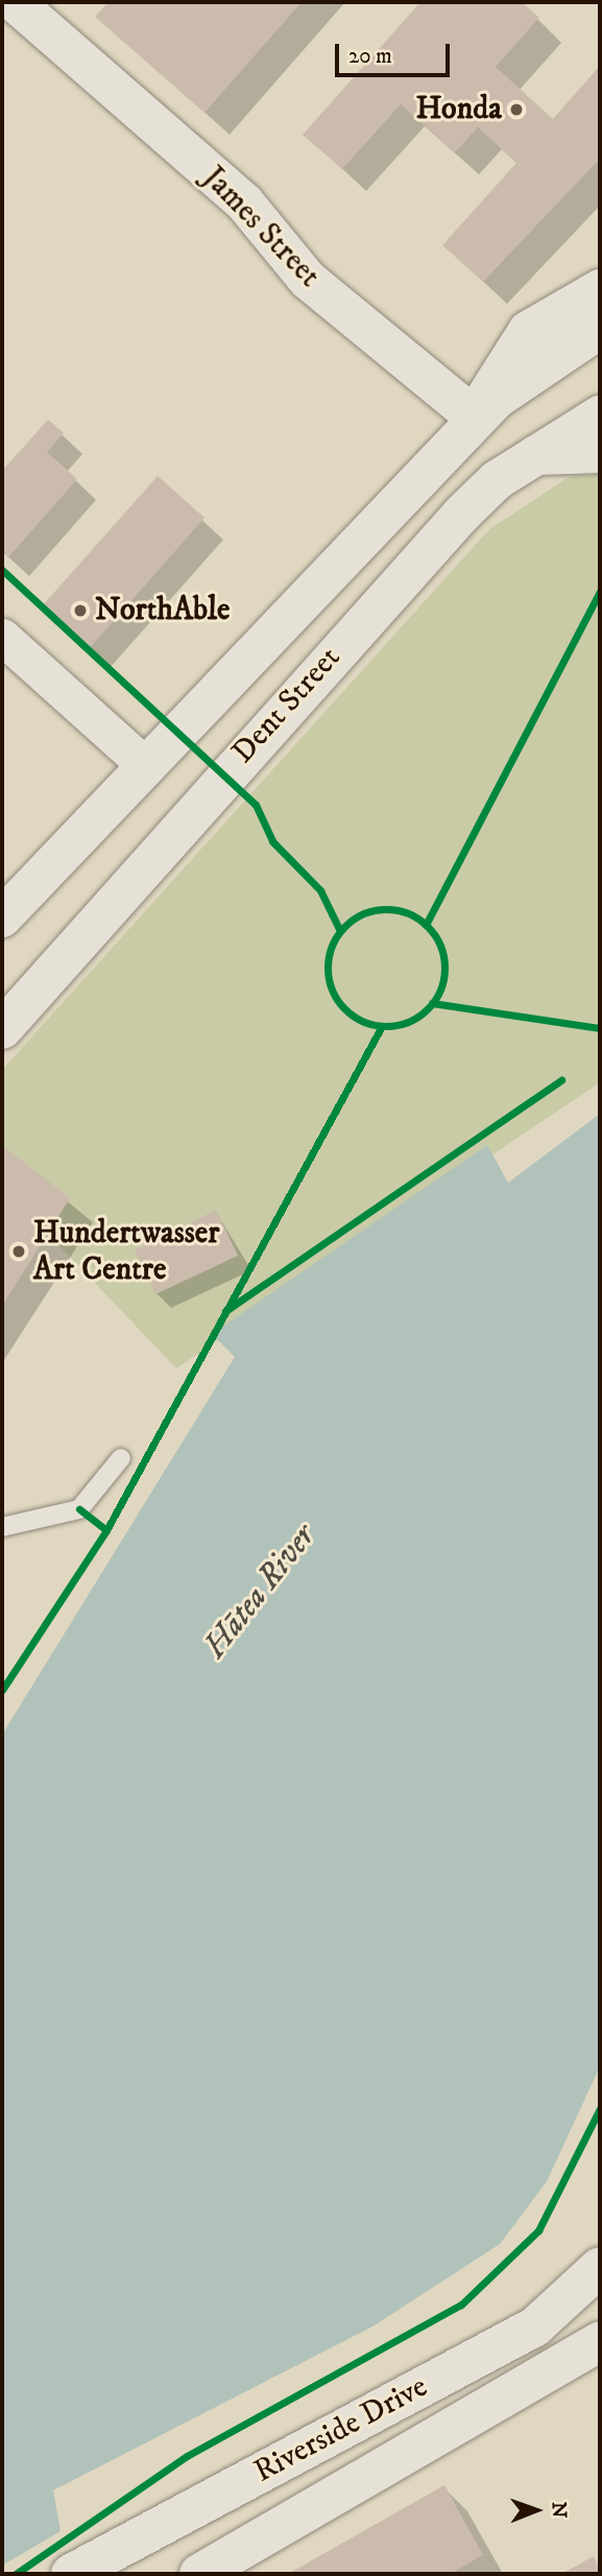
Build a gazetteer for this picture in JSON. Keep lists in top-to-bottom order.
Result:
{
  "streets": {
    "main road": ["James Street", "Dent Street", "Riverside Drive"]
  },
  "crossings": [
    ["James Street", "Dent Street"]
  ],
  "water": ["Hātea River"],
  "places": ["Honda", "NorthAble", "Hundertwasser Art Centre"],
  "scale_bar": "20 m",
  "north": "right"
}
